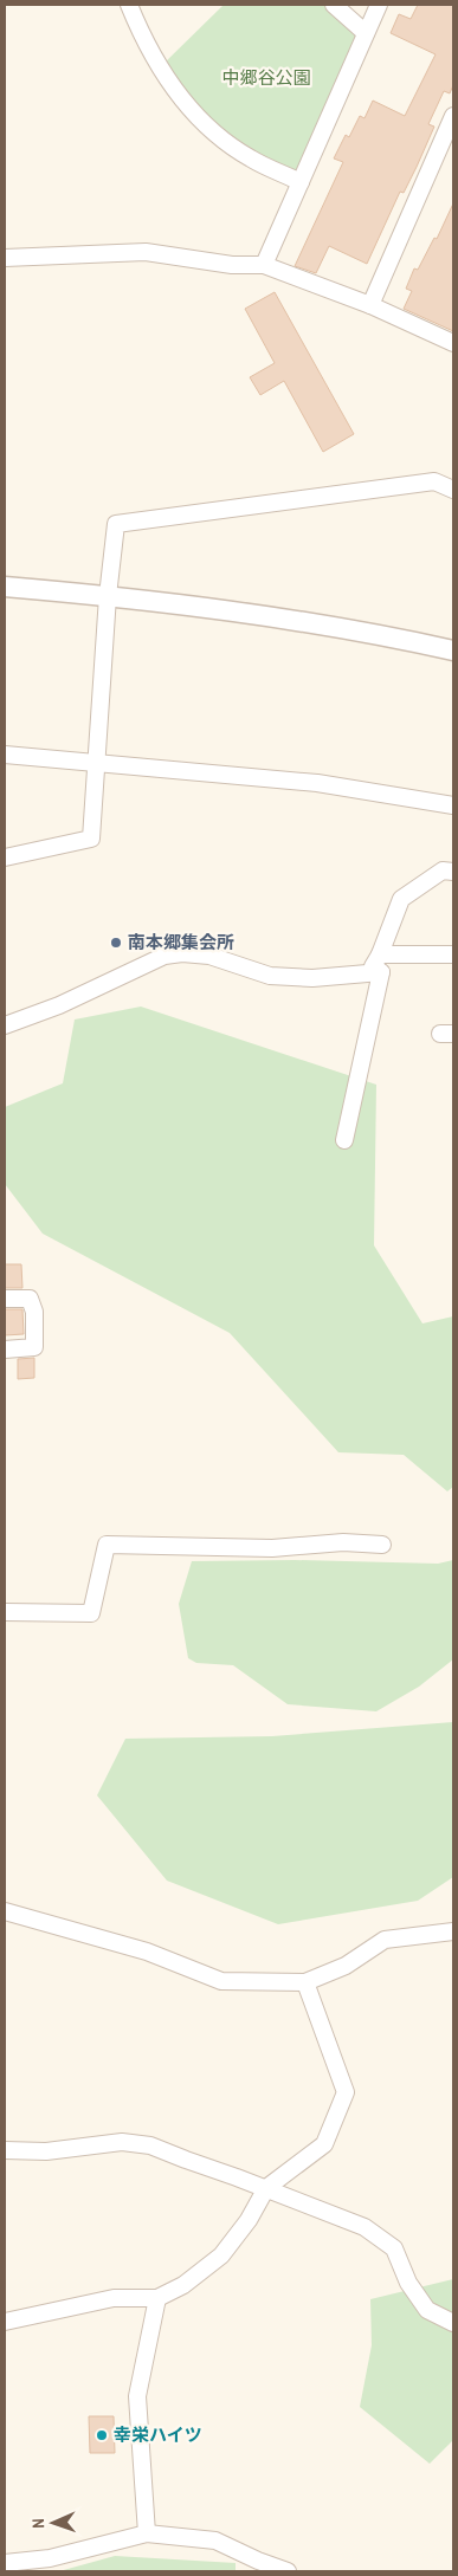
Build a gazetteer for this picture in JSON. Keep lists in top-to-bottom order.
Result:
{
  "parks": ["中郷谷公園"],
  "places": ["南本郷集会所", "幸栄ハイツ"],
  "north": "left"
}
